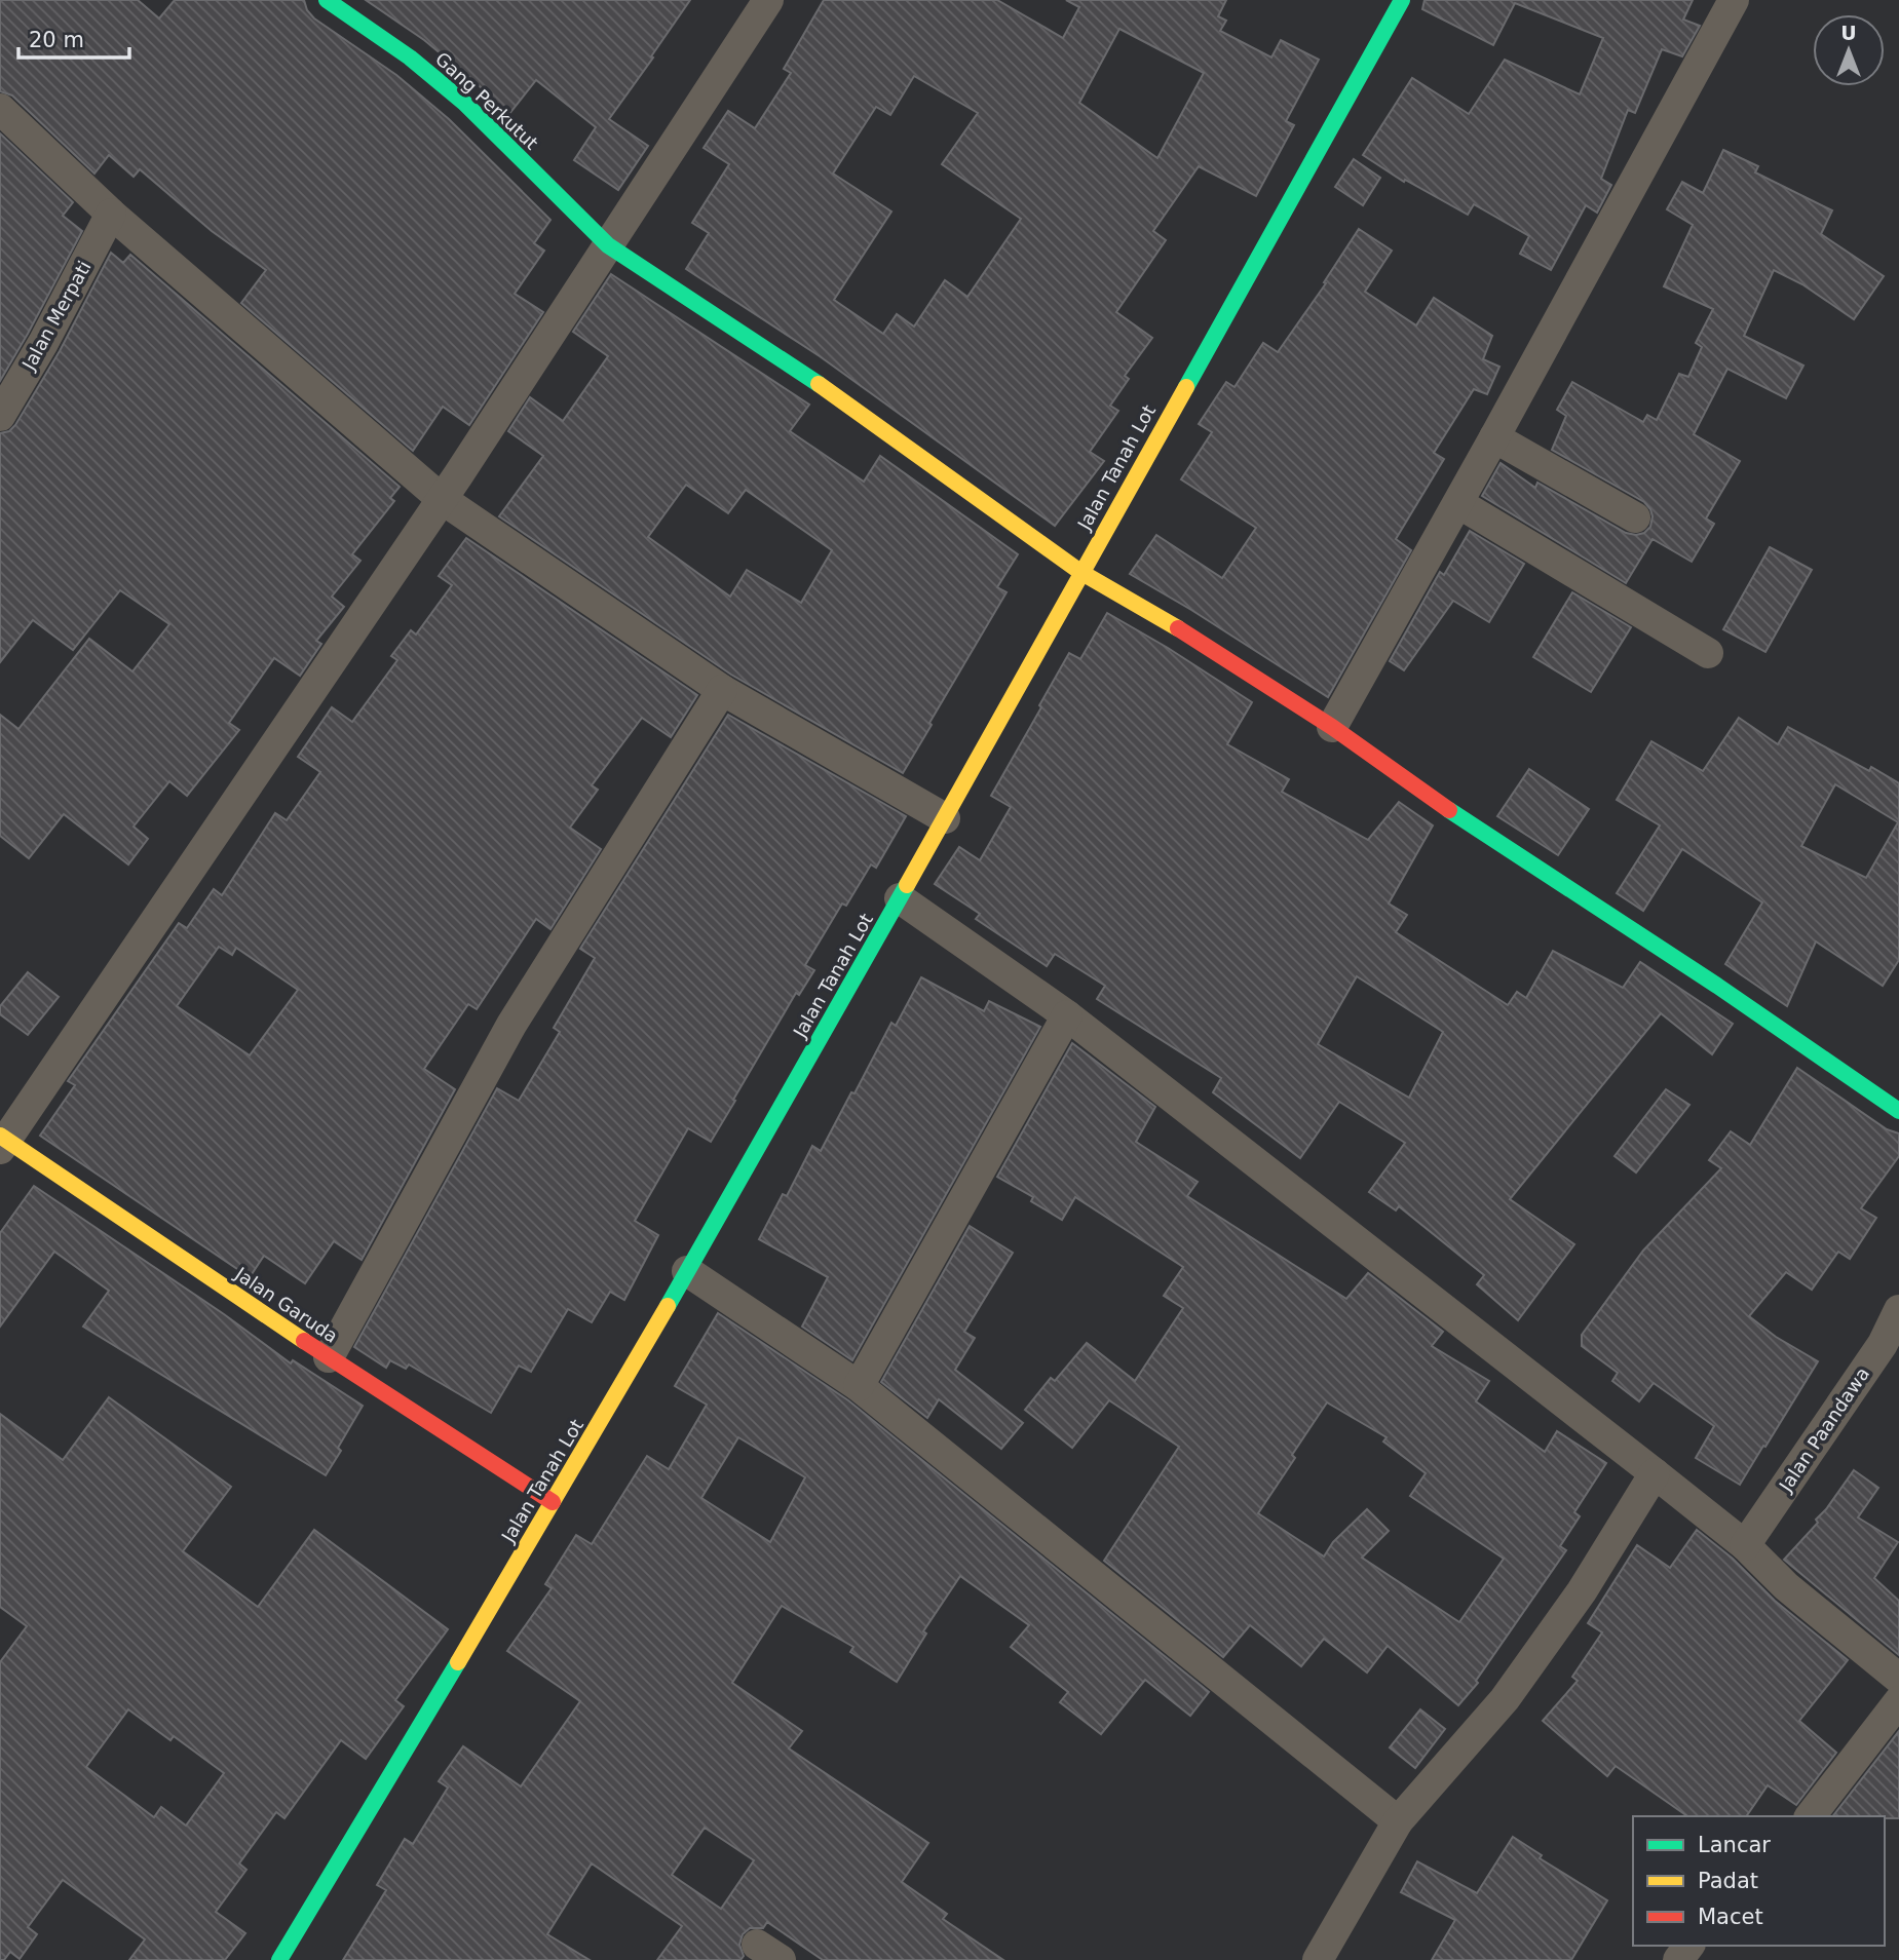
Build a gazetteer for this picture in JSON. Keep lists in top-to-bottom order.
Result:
{
  "streets": {
    "street": [
      "Gang Perkutut",
      "Jalan Merpati",
      "Jalan Tanah Lot",
      "Jalan Garuda",
      "Jalan Paandawa"
    ]
  },
  "crossings": [
    ["Gang Perkutut", "Jalan Tanah Lot"],
    ["Jalan Tanah Lot", "Jalan Garuda"]
  ],
  "legend": ["Lancar", "Padat", "Macet"],
  "scale_bar": "20 m",
  "north": "top"
}
